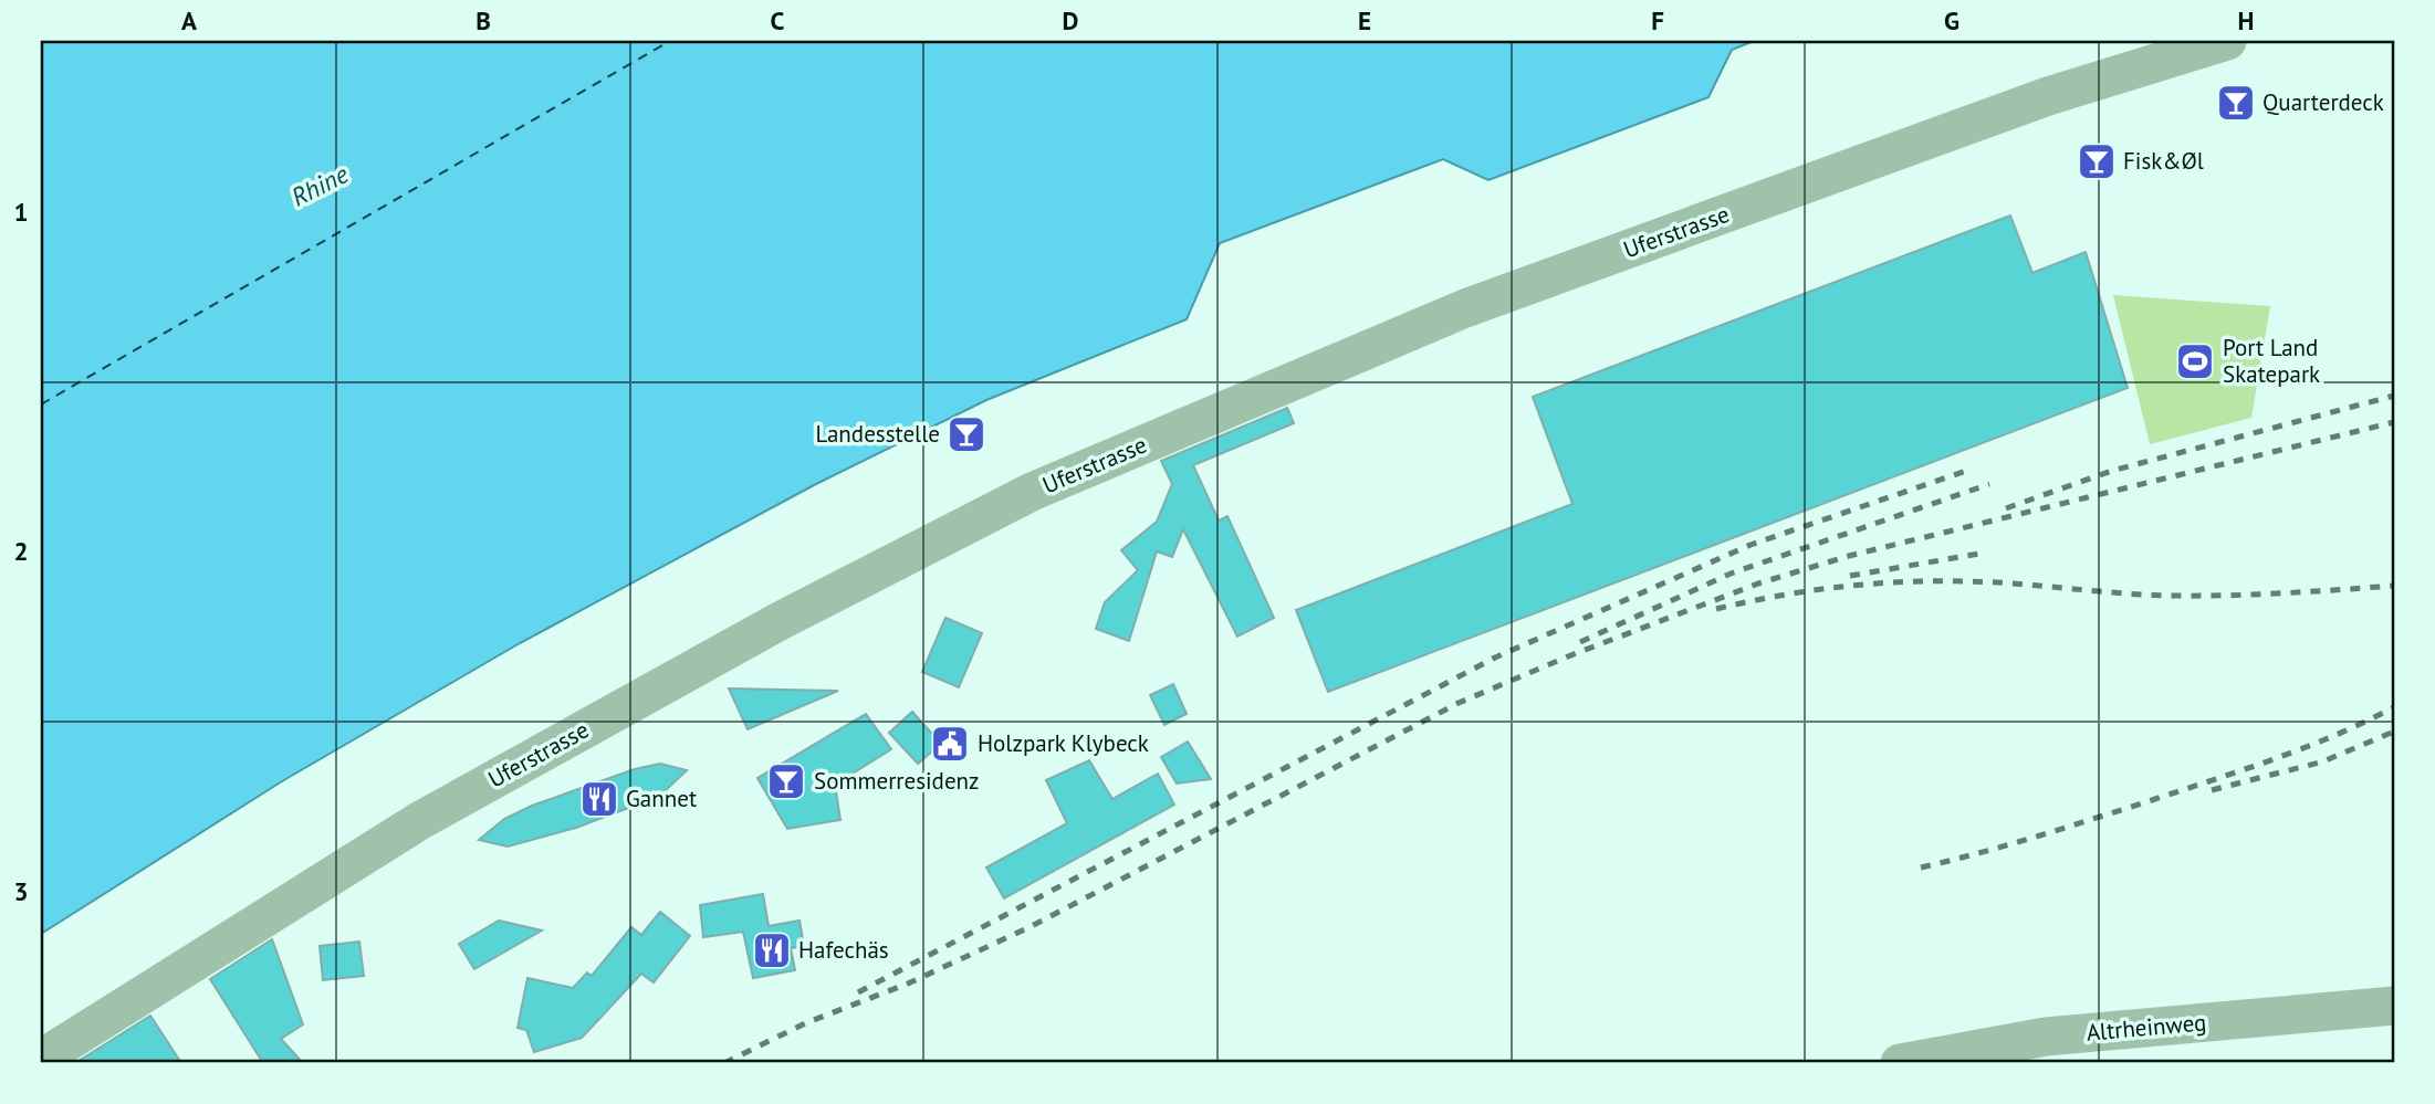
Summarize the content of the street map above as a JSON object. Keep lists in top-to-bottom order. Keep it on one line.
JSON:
{"streets":{"street":["Uferstrasse","Altrheinweg"]},"water":["Rhine"],"places":{"bar":["Quarterdeck","Fisk&Øl","Landesstelle","Sommerresidenz"],"sports":["Port Land Skatepark"],"public building":["Holzpark Klybeck"],"restaurant":["Gannet","Hafechäs"]},"grid":{"columns":["A","B","C","D","E","F","G","H"],"rows":["1","2","3"]}}
